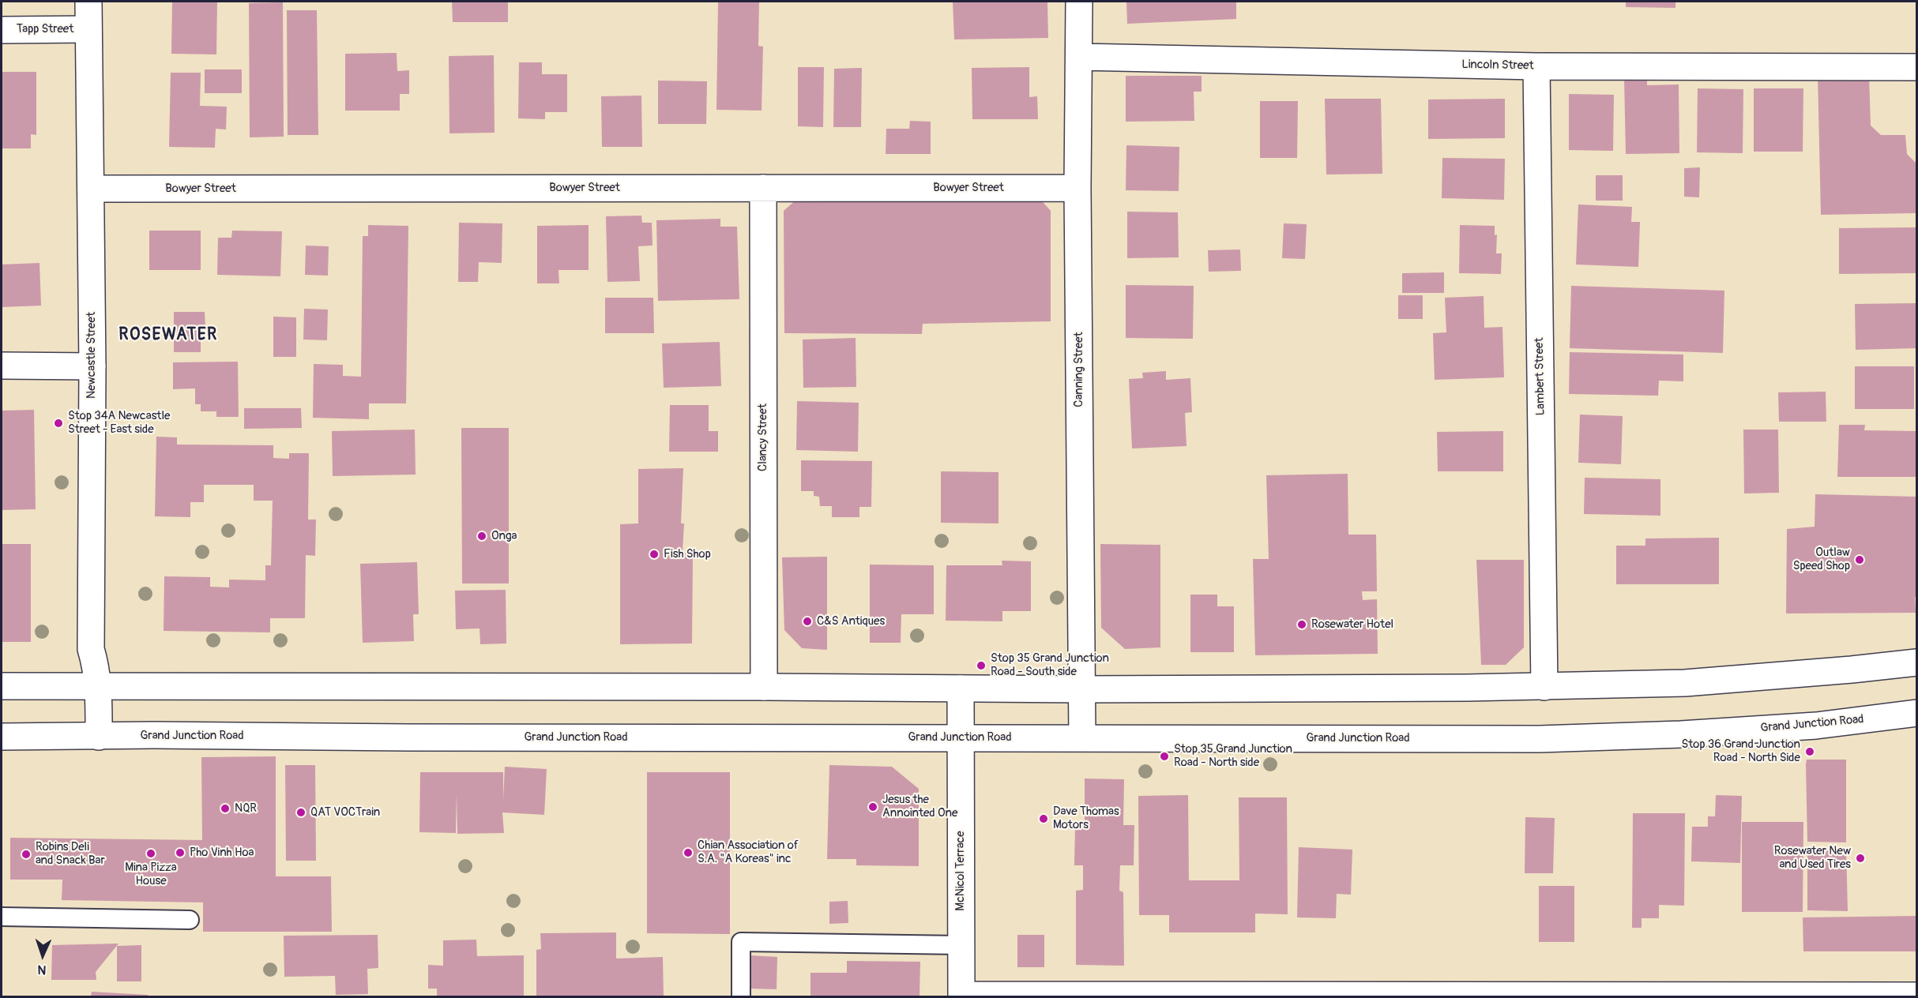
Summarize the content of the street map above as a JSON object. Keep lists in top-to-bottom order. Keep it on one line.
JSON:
{"streets":{"main road":["Tapp Street","Lincoln Street","Bowyer Street","Newcastle Street","Canning Street","Lambert Street","Clancy Street","Grand Junction Road","McNicol Terrace"]},"crossings":[["Tapp Street","Newcastle Street"],["Lincoln Street","Canning Street"],["Lincoln Street","Lambert Street"],["Bowyer Street","Newcastle Street"],["Bowyer Street","Canning Street"],["Bowyer Street","Clancy Street"],["Newcastle Street","Grand Junction Road"],["Canning Street","Grand Junction Road"],["Grand Junction Road","McNicol Terrace"]],"districts":["ROSEWATER"],"places":["Stop 34A Newcastle Street - East side","Onga","Fish Shop","Outlaw Speed Shop","C&S Antiques","Rosewater Hotel","Stop 35 Grand Junction Road - South side","Stop 36 Grand Junction Road - North Side","Stop 35 Grand Junction Road - North side","Jesus the Annointed One","NQR","QAT VOCTrain","Dave Thomas Motors","Pho Vinh Hoa","Chian Association of S.A. \"A Koreas\" inc","Mina Pizza House","Robins Deli and Snack Bar","Rosewater New and Used Tires"],"north":"bottom"}
